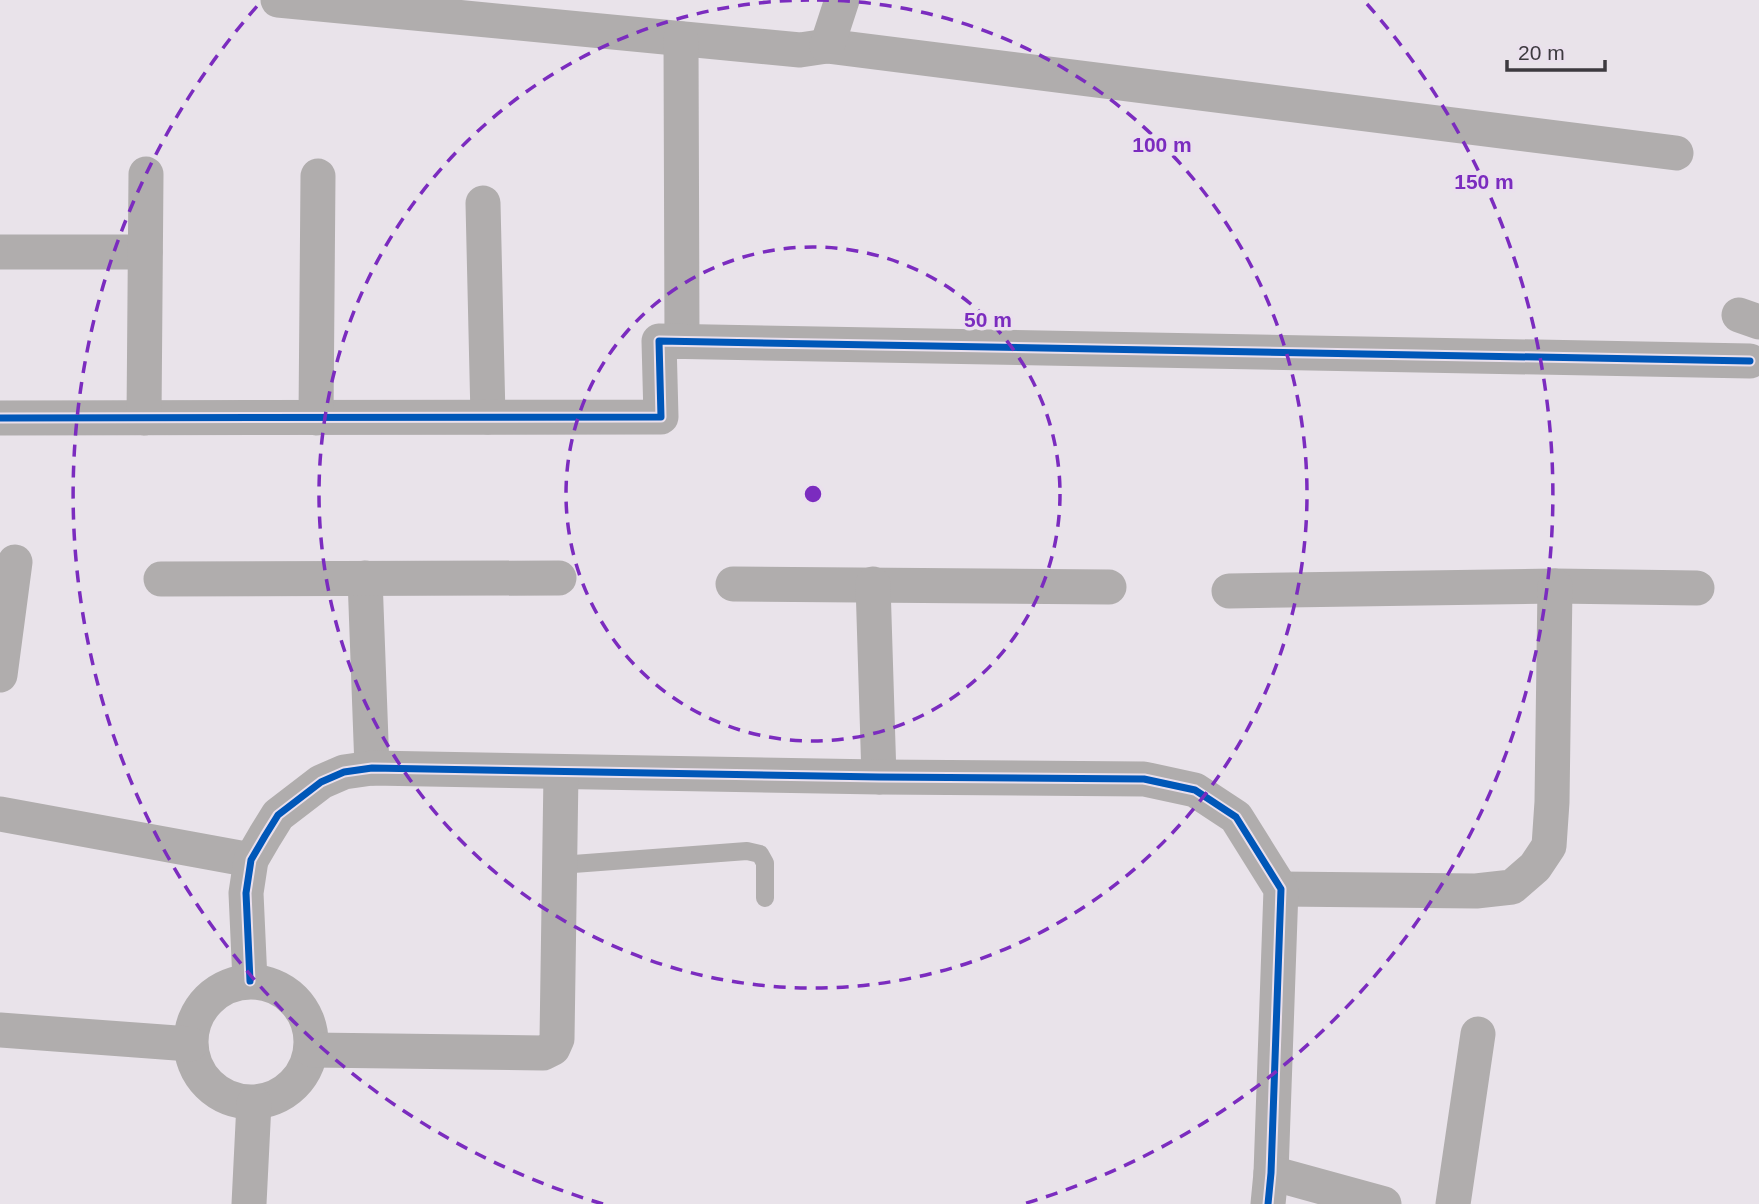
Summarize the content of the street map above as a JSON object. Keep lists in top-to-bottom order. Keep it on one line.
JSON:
{"scale_bar":"20 m","rings":["100 m","150 m","50 m"]}
